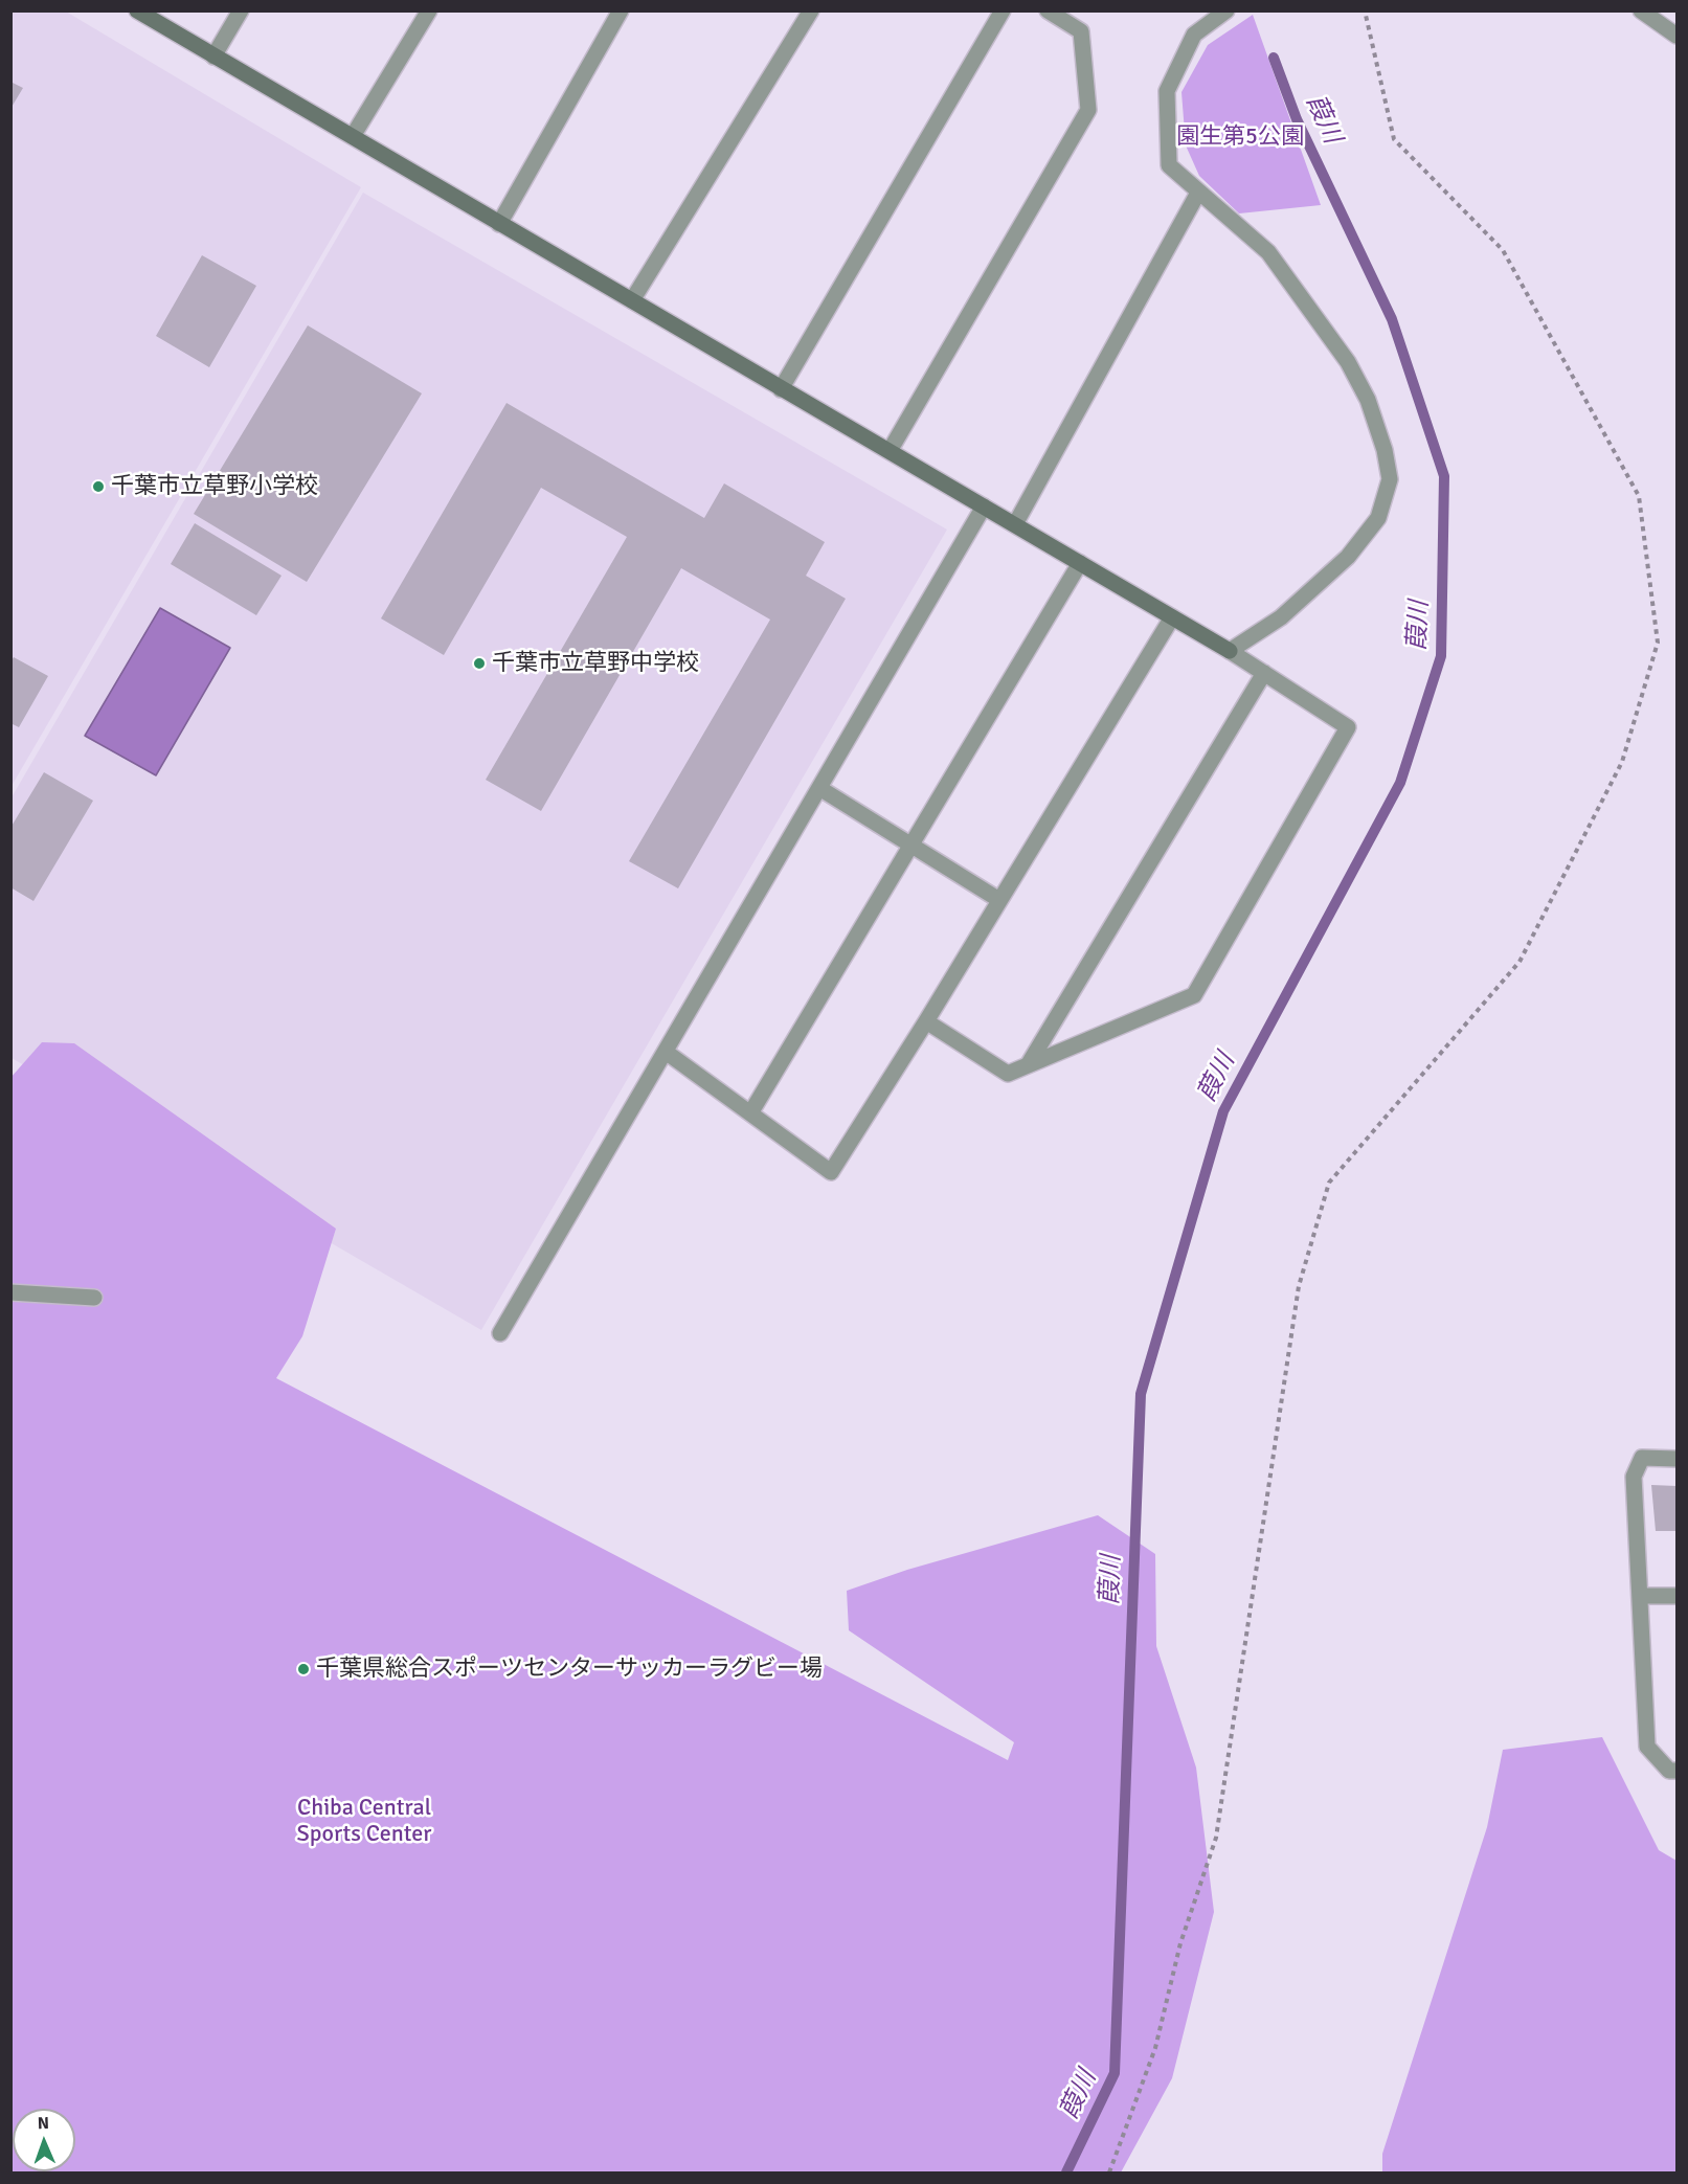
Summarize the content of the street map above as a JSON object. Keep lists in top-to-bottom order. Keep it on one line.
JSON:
{"water":["葭川"],"parks":["園生第5公園","Chiba Central Sports Center"],"places":["千葉市立草野小学校","千葉市立草野中学校","千葉県総合スポーツセンターサッカーラグビー場"],"north":"top"}
